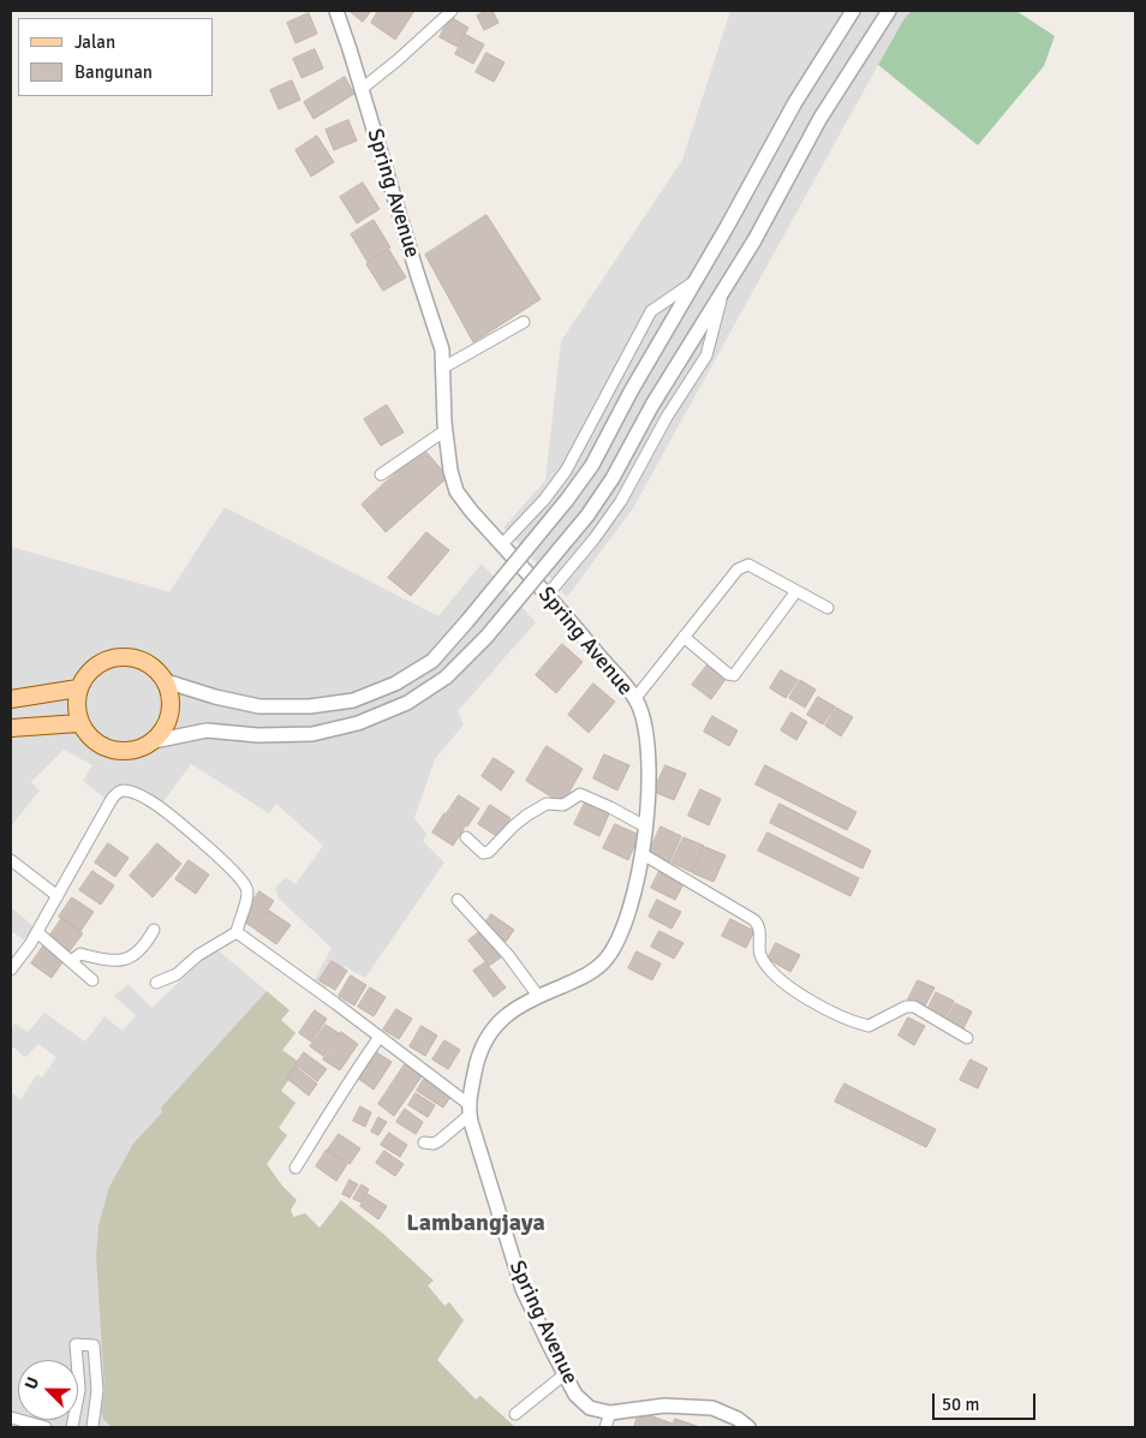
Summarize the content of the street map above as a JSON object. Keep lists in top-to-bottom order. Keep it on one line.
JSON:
{"streets":{"street":["Spring Avenue"]},"districts":["Lambangjaya"],"legend":["Jalan","Bangunan"],"scale_bar":"50 m","north":"top left"}
